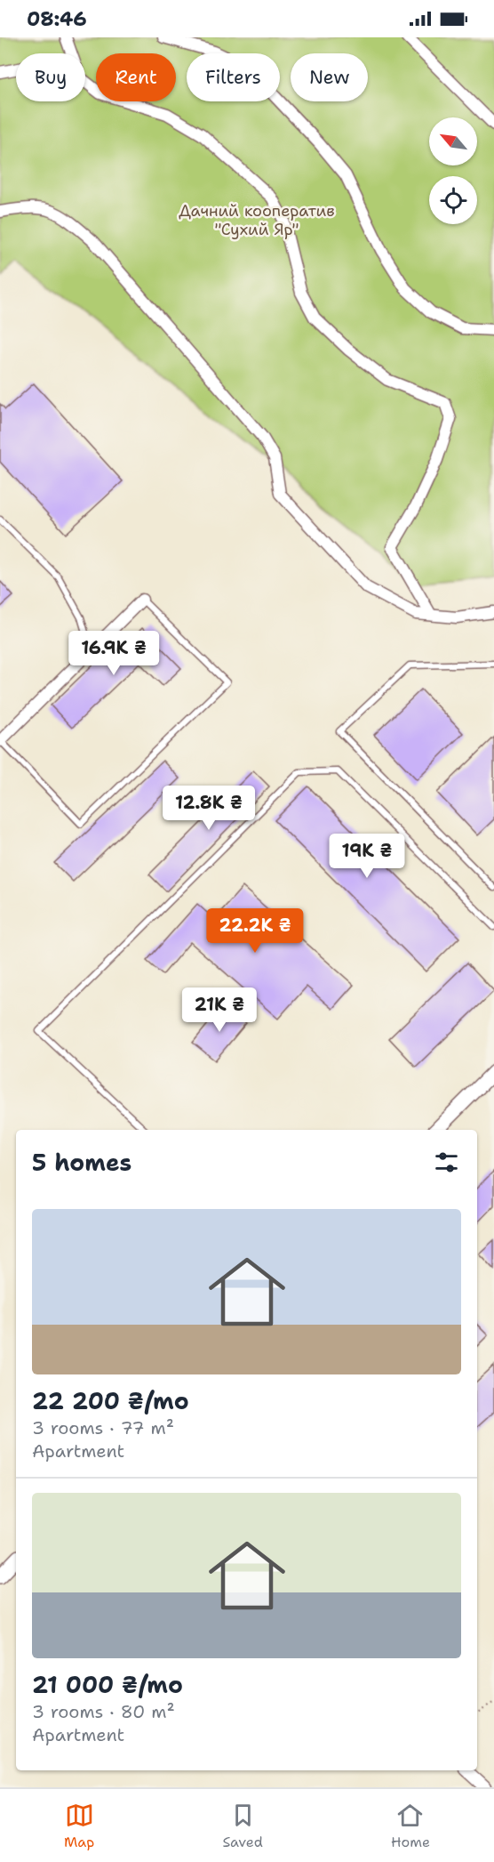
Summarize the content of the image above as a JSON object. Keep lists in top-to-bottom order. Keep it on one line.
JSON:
{"parks":["Дачний кооператив \"Сухий Яр\""],"north":"top left","page":{"status":"08:46","chip":["Buy","Rent","Filters","New"],"price":["16.9K ₴","12.8K ₴","19K ₴","22.2K ₴","21K ₴"],"heading":"5 homes","list":[{"name":"22 200 ₴/mo","note":"3 rooms · 77 m² · Apartment"},{"name":"21 000 ₴/mo","note":"3 rooms · 80 m² · Apartment"}],"tabs":["Map","Saved","Home"]}}
